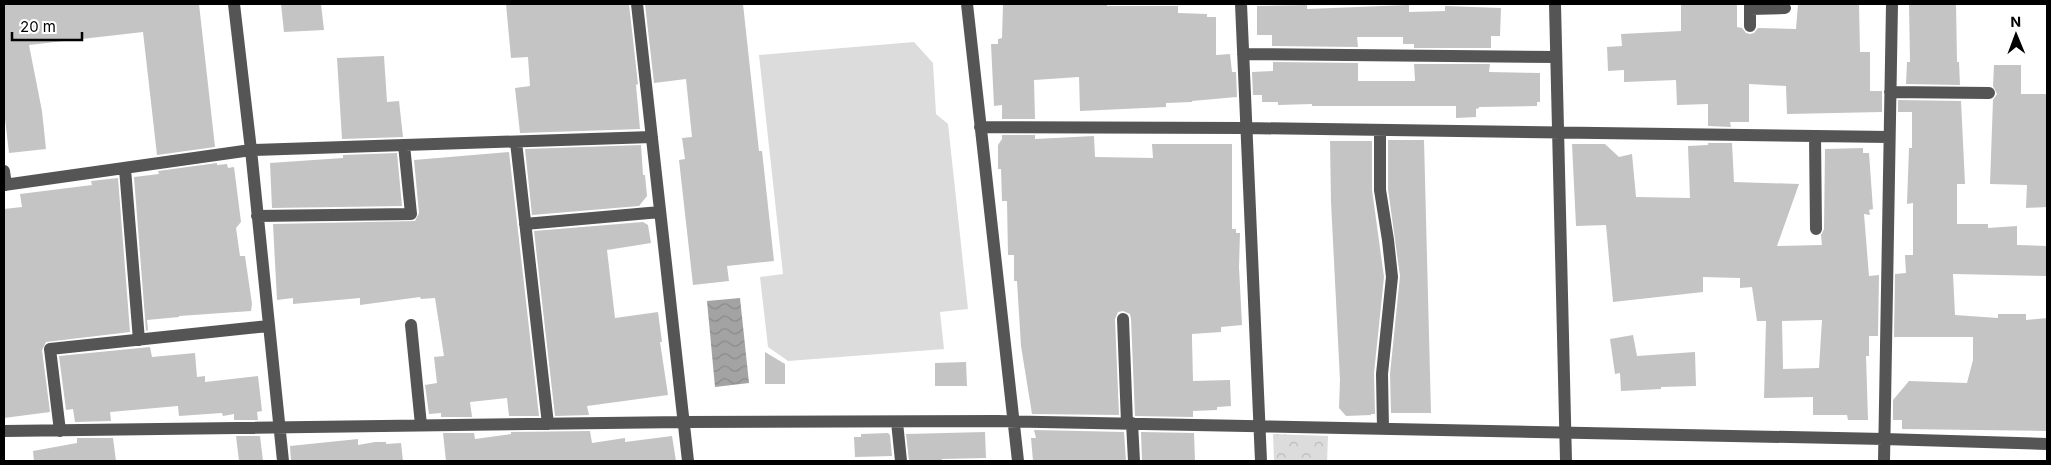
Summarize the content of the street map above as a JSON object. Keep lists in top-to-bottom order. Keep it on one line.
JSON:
{"scale_bar":"20 m","north":"top"}
